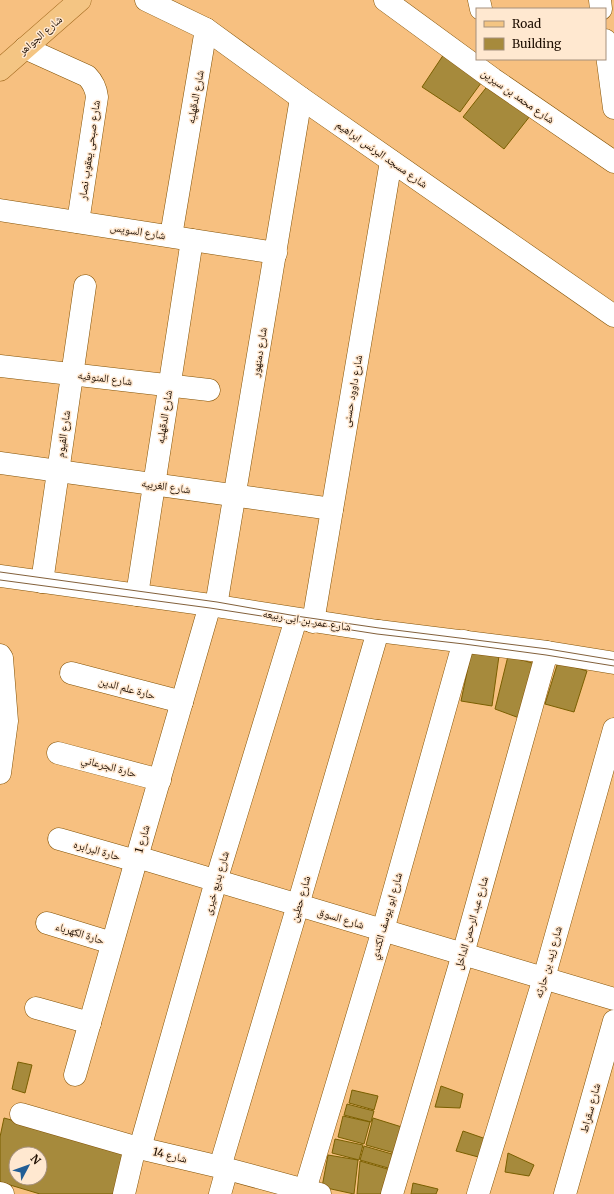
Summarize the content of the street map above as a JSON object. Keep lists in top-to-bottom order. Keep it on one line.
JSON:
{"streets":{"main road":["شارع الجواهر"],"street":["شارع محمد بن سيرين","شارع الدقهليه","شارع صبحى يعقوب نصار","شارع مسجد البرنس ابراهيم","شارع السويس","شارع دمنهور","شارع المنوفيه","شارع داوود حسنى","شارع الفيوم","شارع الغربيه","شارع عمر بن ابى ربيعه","حارة علم الدين","حارة الجرعاني","شارع 1","حارة البرابره","شارع بديع خيرى","شارع حطين","شارع ابو يوسف الكندي","شارع السوق","شارع عبد الرحمن الداخل","حارة الكهرباء","شارع زيد بن حارثه","شارع سقراط","شارع 14"]},"crossings":[["شارع الجواهر","شارع صبحى يعقوب نصار"],["شارع الدقهليه","شارع مسجد البرنس ابراهيم"],["شارع الدقهليه","شارع السويس"],["شارع الدقهليه","شارع المنوفيه"],["شارع الدقهليه","شارع الغربيه"],["شارع الدقهليه","شارع عمر بن ابى ربيعه"],["شارع صبحى يعقوب نصار","شارع السويس"],["شارع مسجد البرنس ابراهيم","شارع دمنهور"],["شارع مسجد البرنس ابراهيم","شارع داوود حسنى"],["شارع السويس","شارع دمنهور"],["شارع دمنهور","شارع الغربيه"],["شارع دمنهور","شارع عمر بن ابى ربيعه"],["شارع دمنهور","شارع 1"],["شارع المنوفيه","شارع الفيوم"],["شارع داوود حسنى","شارع الغربيه"],["شارع داوود حسنى","شارع عمر بن ابى ربيعه"],["شارع داوود حسنى","شارع بديع خيرى"],["شارع الفيوم","شارع الغربيه"],["شارع الفيوم","شارع عمر بن ابى ربيعه"],["شارع عمر بن ابى ربيعه","شارع 1"],["شارع عمر بن ابى ربيعه","شارع بديع خيرى"],["شارع عمر بن ابى ربيعه","شارع حطين"],["شارع عمر بن ابى ربيعه","شارع ابو يوسف الكندي"],["شارع عمر بن ابى ربيعه","شارع عبد الرحمن الداخل"],["حارة علم الدين","شارع 1"],["حارة الجرعاني","شارع 1"],["شارع 1","حارة البرابره"],["شارع 1","شارع السوق"],["شارع 1","حارة الكهرباء"],["حارة البرابره","شارع السوق"],["شارع بديع خيرى","شارع السوق"],["شارع بديع خيرى","شارع 14"],["شارع حطين","شارع السوق"],["شارع حطين","شارع 14"],["شارع ابو يوسف الكندي","شارع السوق"],["شارع ابو يوسف الكندي","شارع 14"],["شارع السوق","شارع عبد الرحمن الداخل"],["شارع السوق","شارع زيد بن حارثه"]],"legend":["Road","Building"],"north":"top right"}
